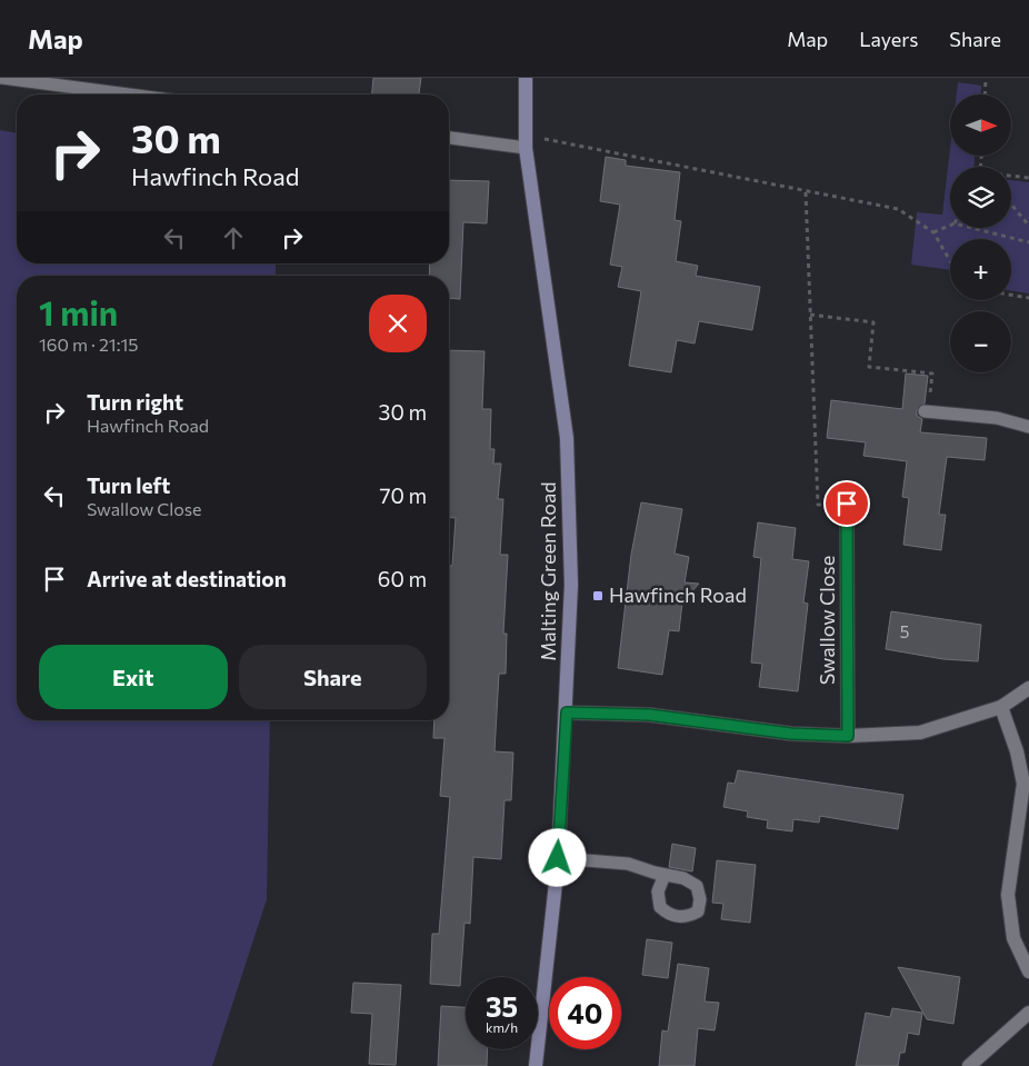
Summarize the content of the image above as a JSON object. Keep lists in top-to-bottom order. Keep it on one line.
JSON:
{"streets":{"street":["Malting Green Road","Swallow Close"]},"places":{"transit":["Hawfinch Road"]},"house_numbers":["5"],"north":"right","page":{"header":"Map","nav":["Map","Layers","Share"],"map_buttons":["+","−"],"turn":["30 m","Hawfinch Road"],"heading":["1 min","160 m · 21:15"],"list":[{"name":"Turn right","note":"Hawfinch Road","value":"30 m"},{"name":"Turn left","note":"Swallow Close","value":"70 m"},{"name":"Arrive at destination","value":"60 m"}],"buttons":["Exit","Share"],"speed":"35 km/h","limit":"40"}}
